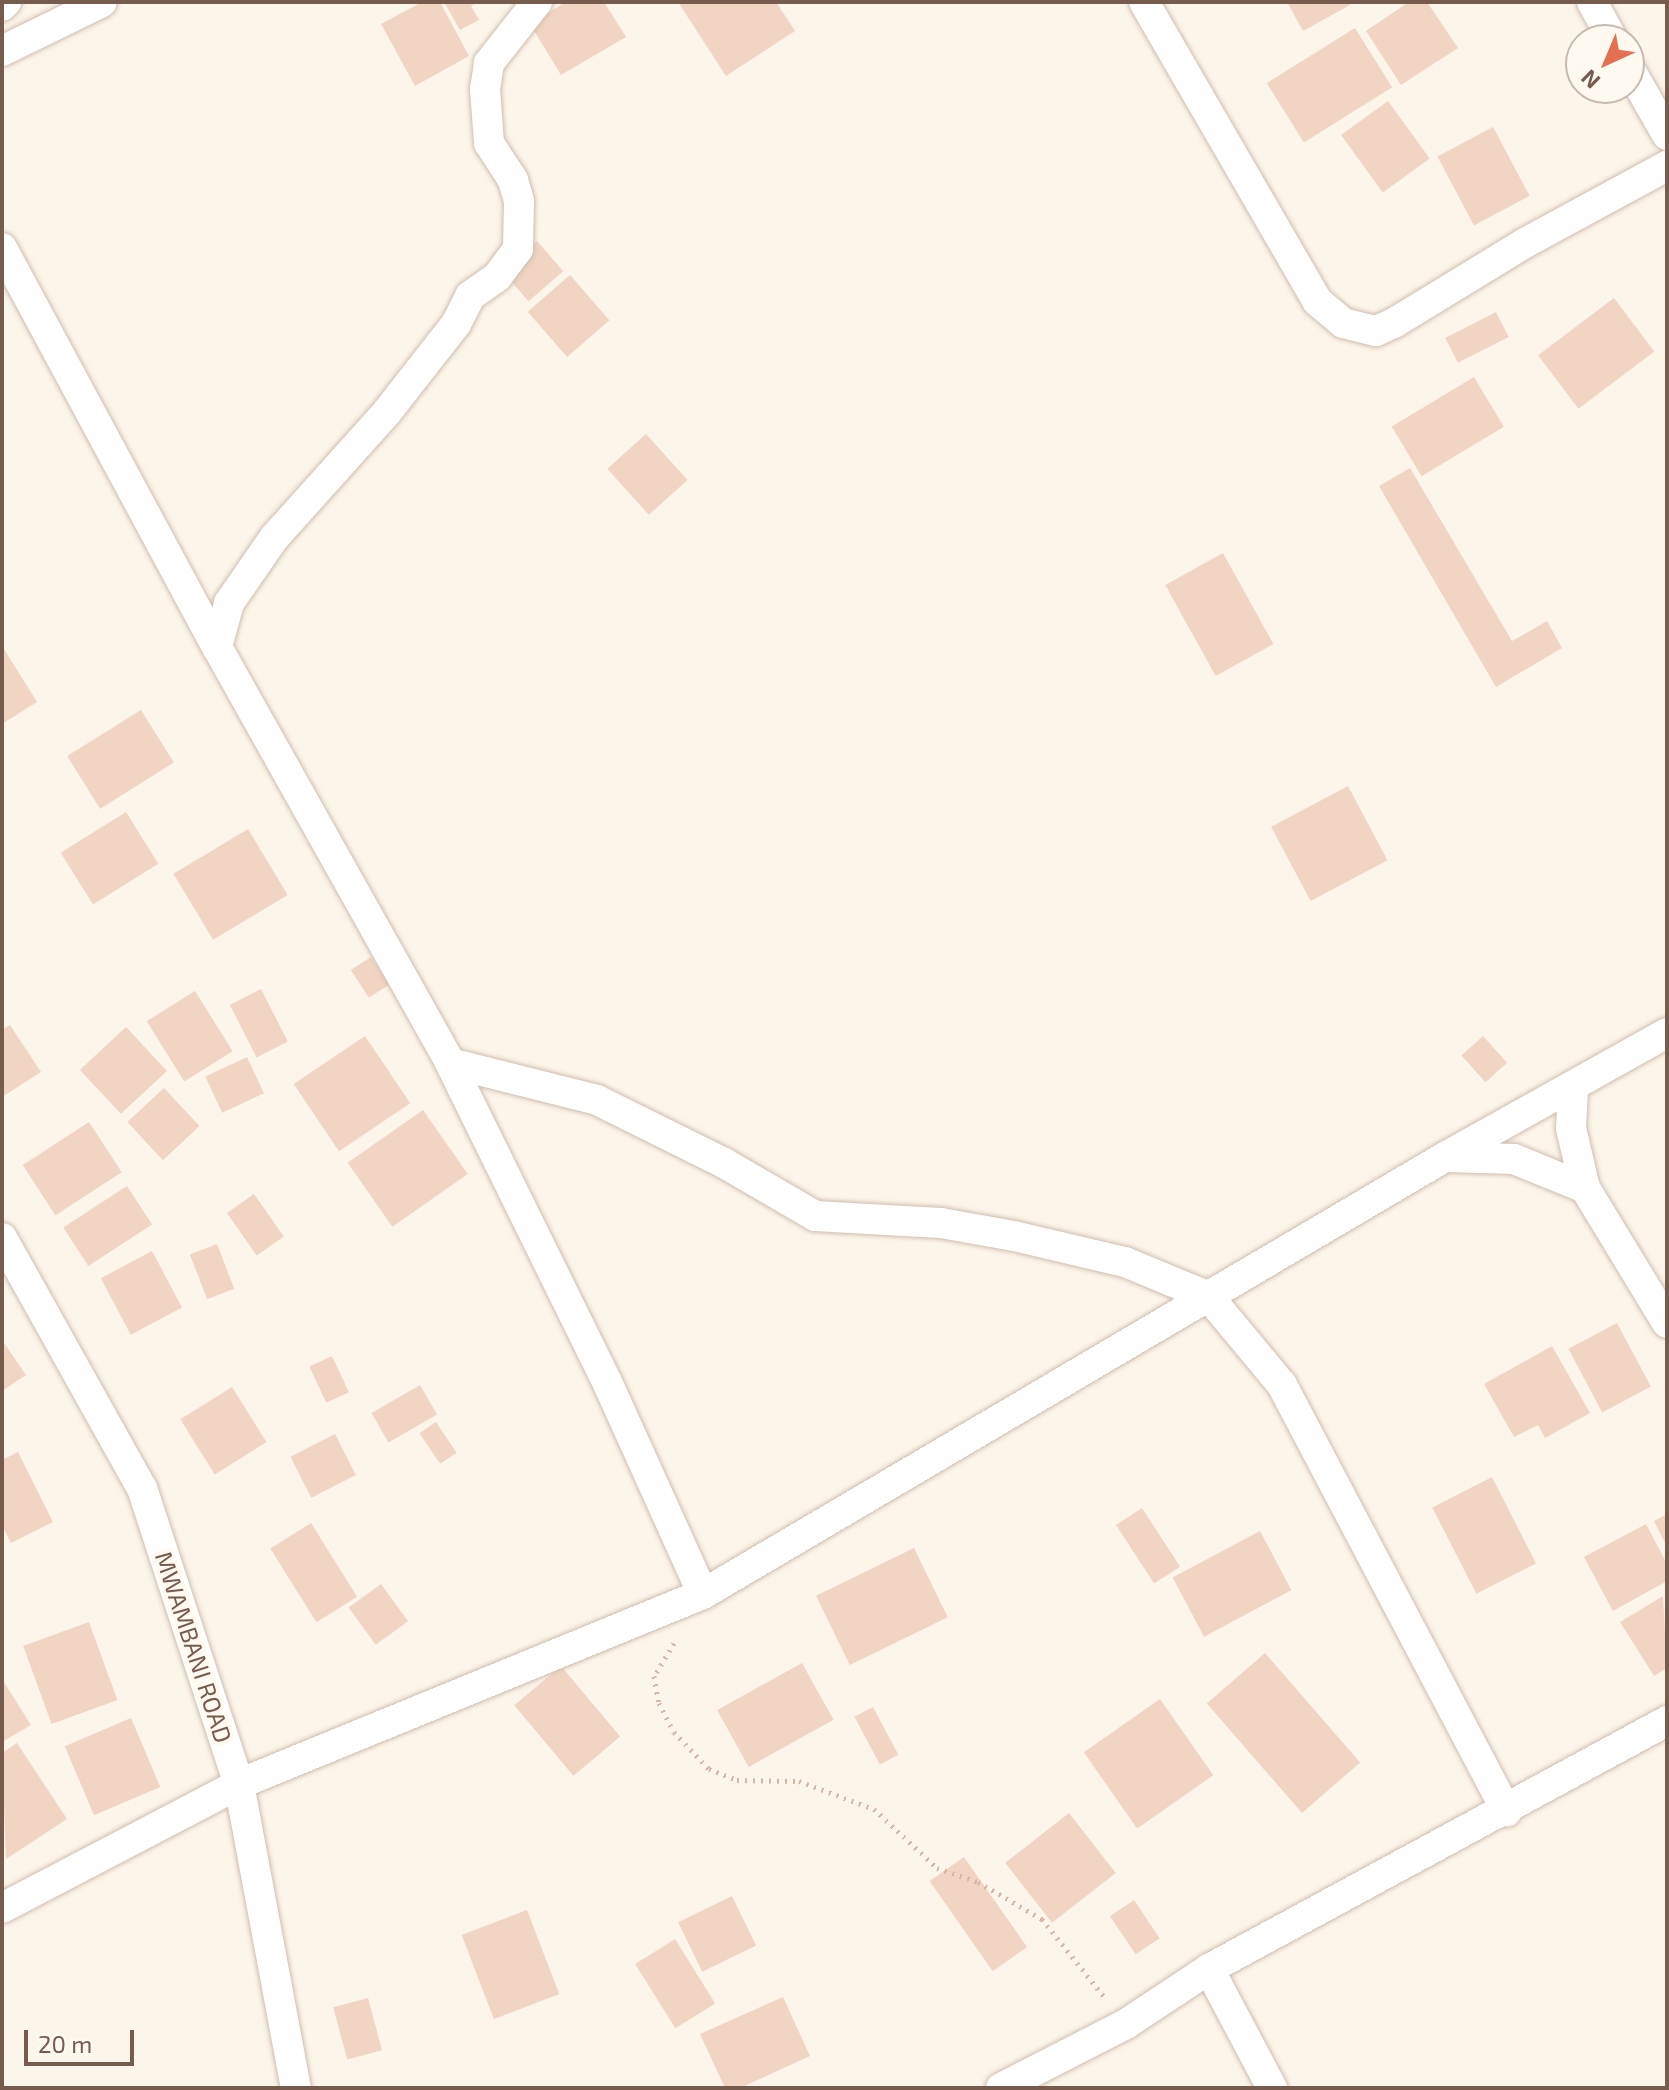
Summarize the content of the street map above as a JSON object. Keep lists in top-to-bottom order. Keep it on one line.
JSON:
{"streets":{"street":["MWAMBANI ROAD"]},"scale_bar":"20 m","north":"bottom left"}
